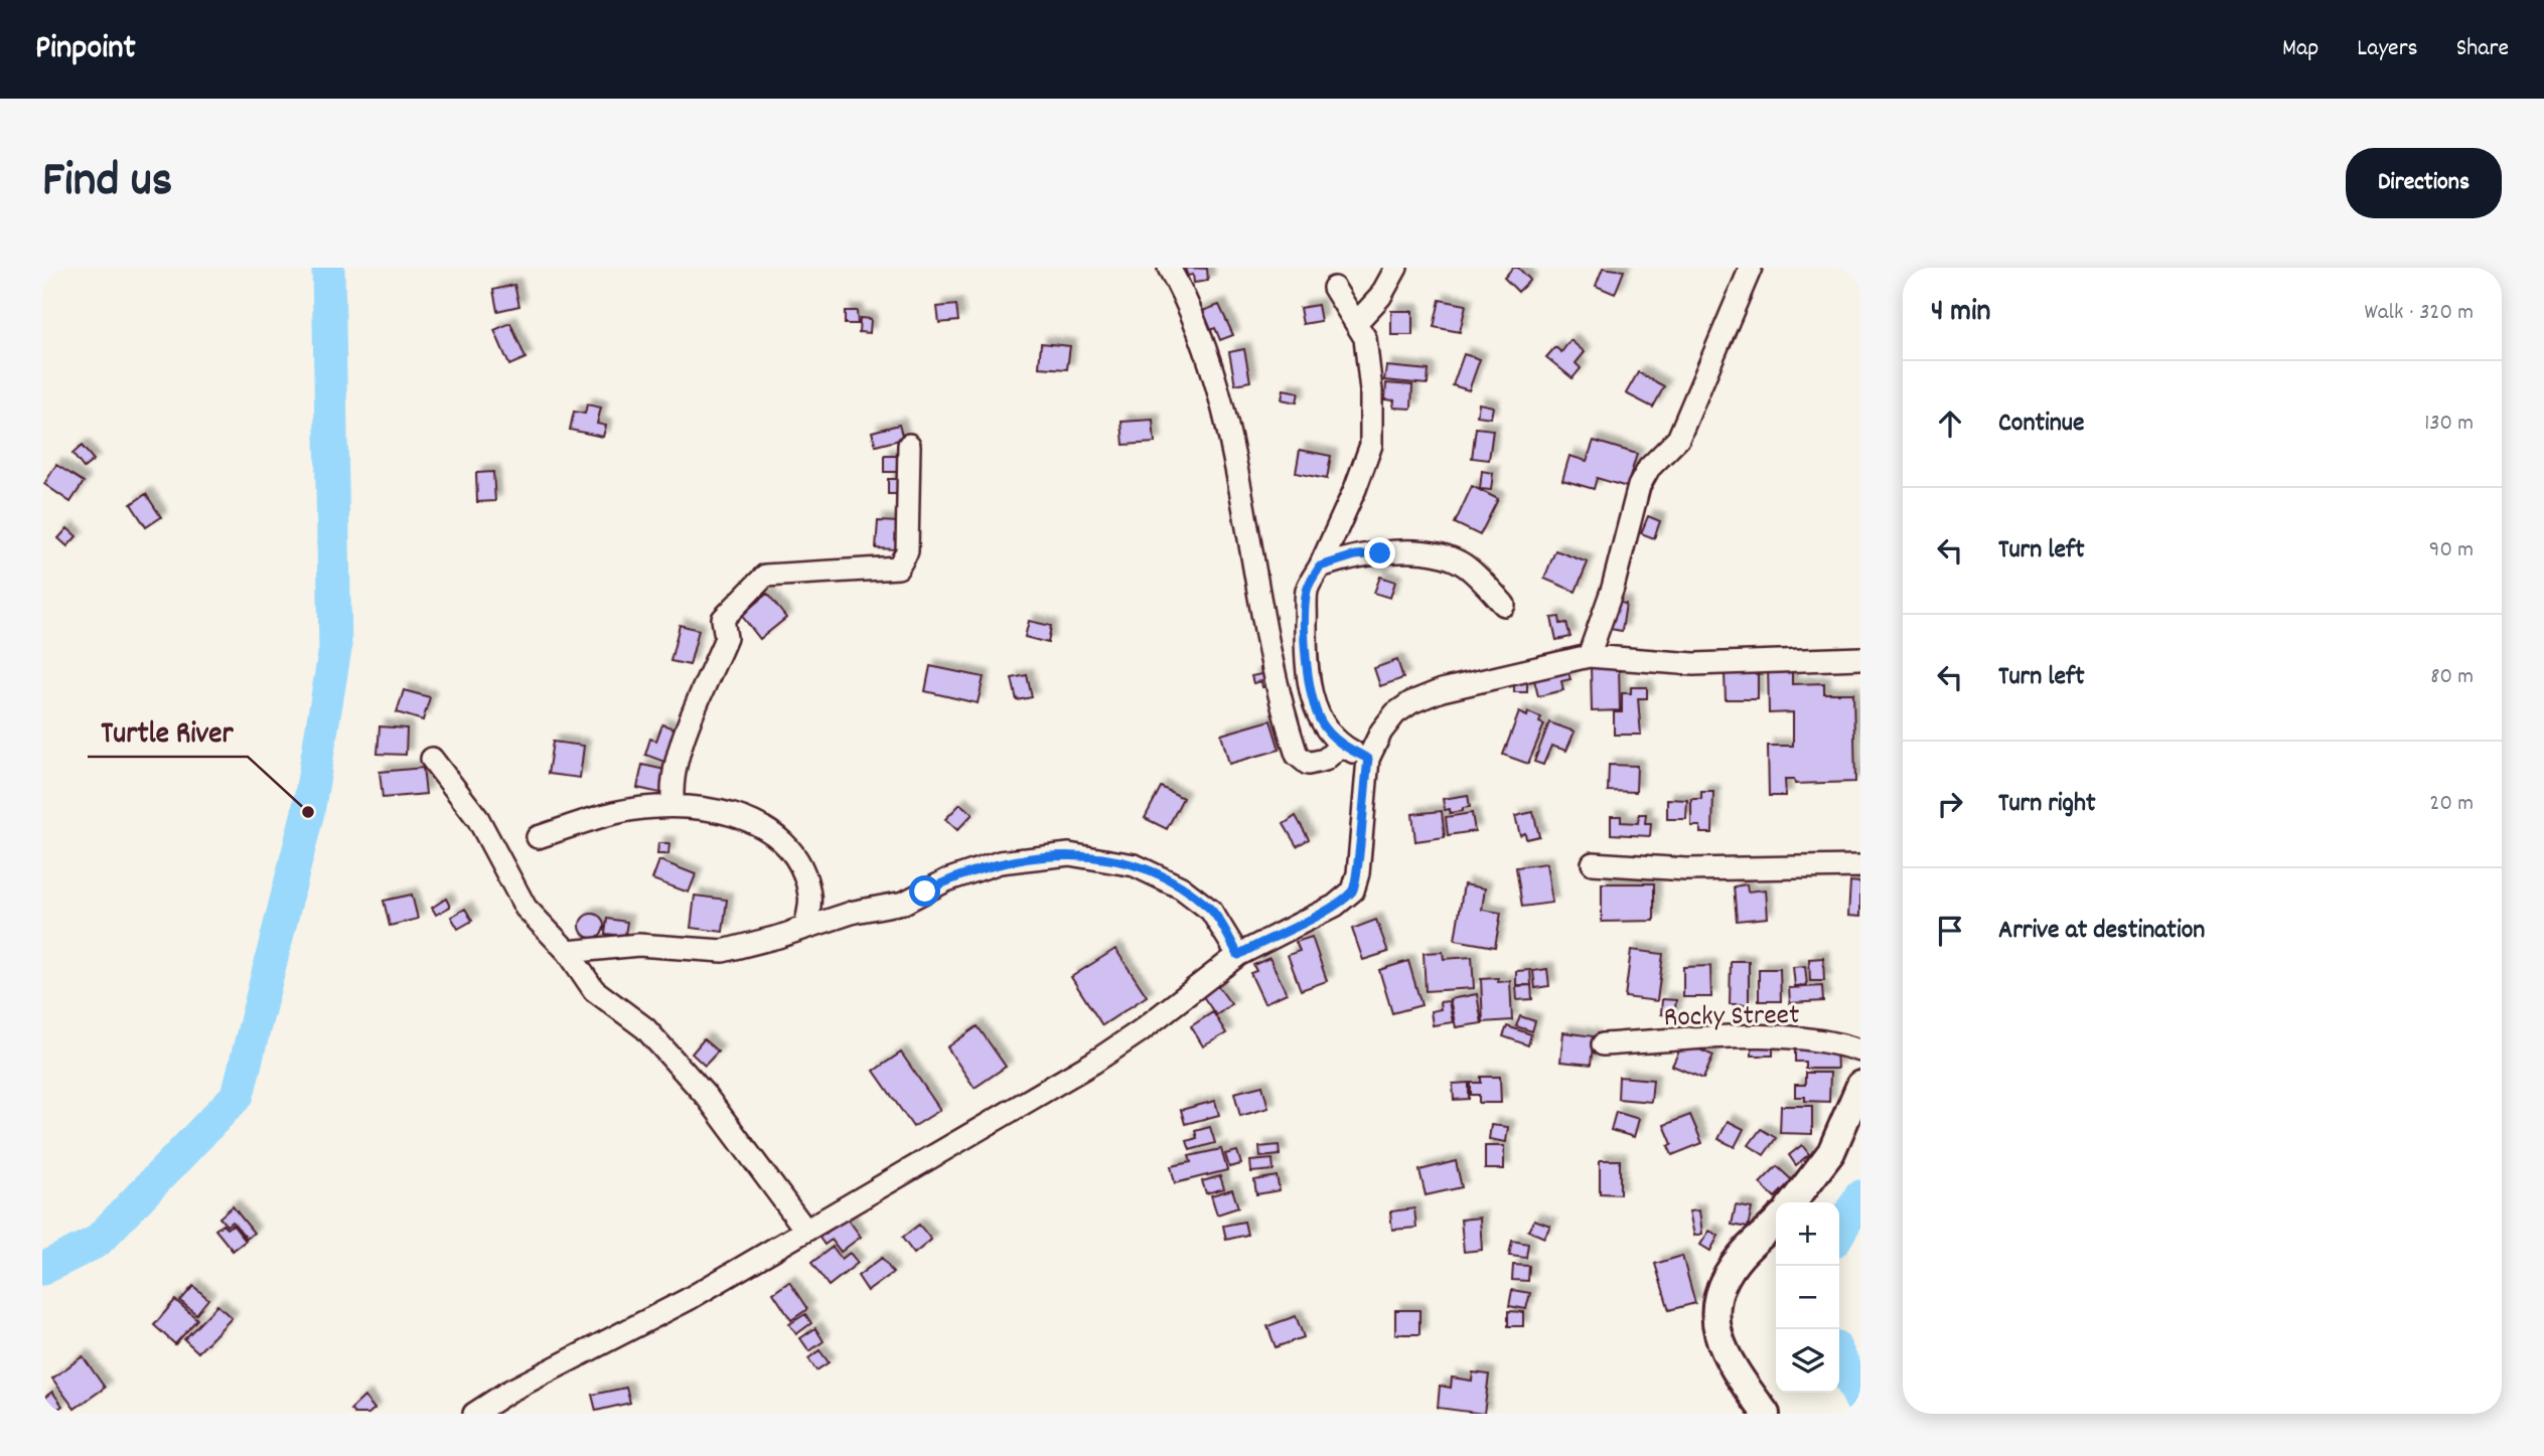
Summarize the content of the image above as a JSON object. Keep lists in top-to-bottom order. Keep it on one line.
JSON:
{"streets":{"street":["Rocky Street"]},"places":["Turtle River"],"page":{"header":"Pinpoint","nav":["Map","Layers","Share"],"title":"Find us","buttons":"Directions","heading":["4 min","Walk · 320 m"],"list":[["Continue","130 m"],["Turn left","90 m"],["Turn left","80 m"],["Turn right","20 m"],"Arrive at destination"],"map_buttons":["+","−"]}}
